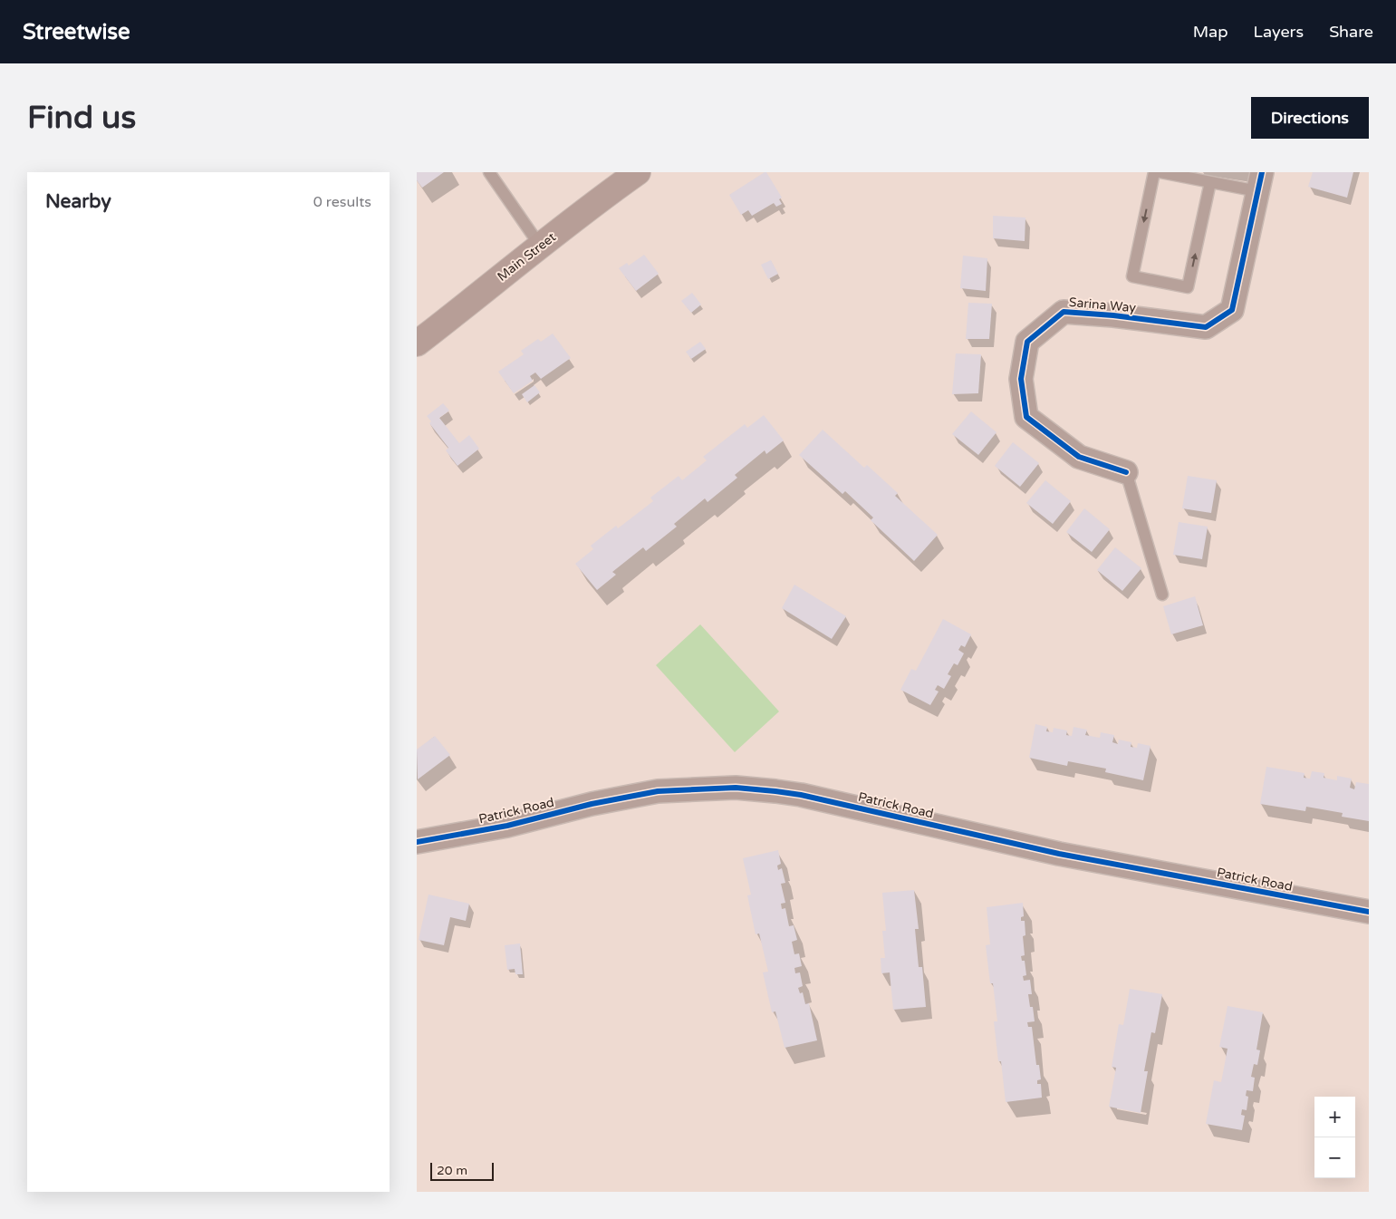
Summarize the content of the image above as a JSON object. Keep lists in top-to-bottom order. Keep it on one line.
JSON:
{"streets":{"main road":["Main Street"],"street":["Sarina Way","Patrick Road"]},"scale_bar":"20 m","page":{"header":"Streetwise","nav":["Map","Layers","Share"],"buttons":"Directions","title":"Find us","heading":["Nearby","0 results"],"map_buttons":["+","−"],"scale":"20 m"}}
